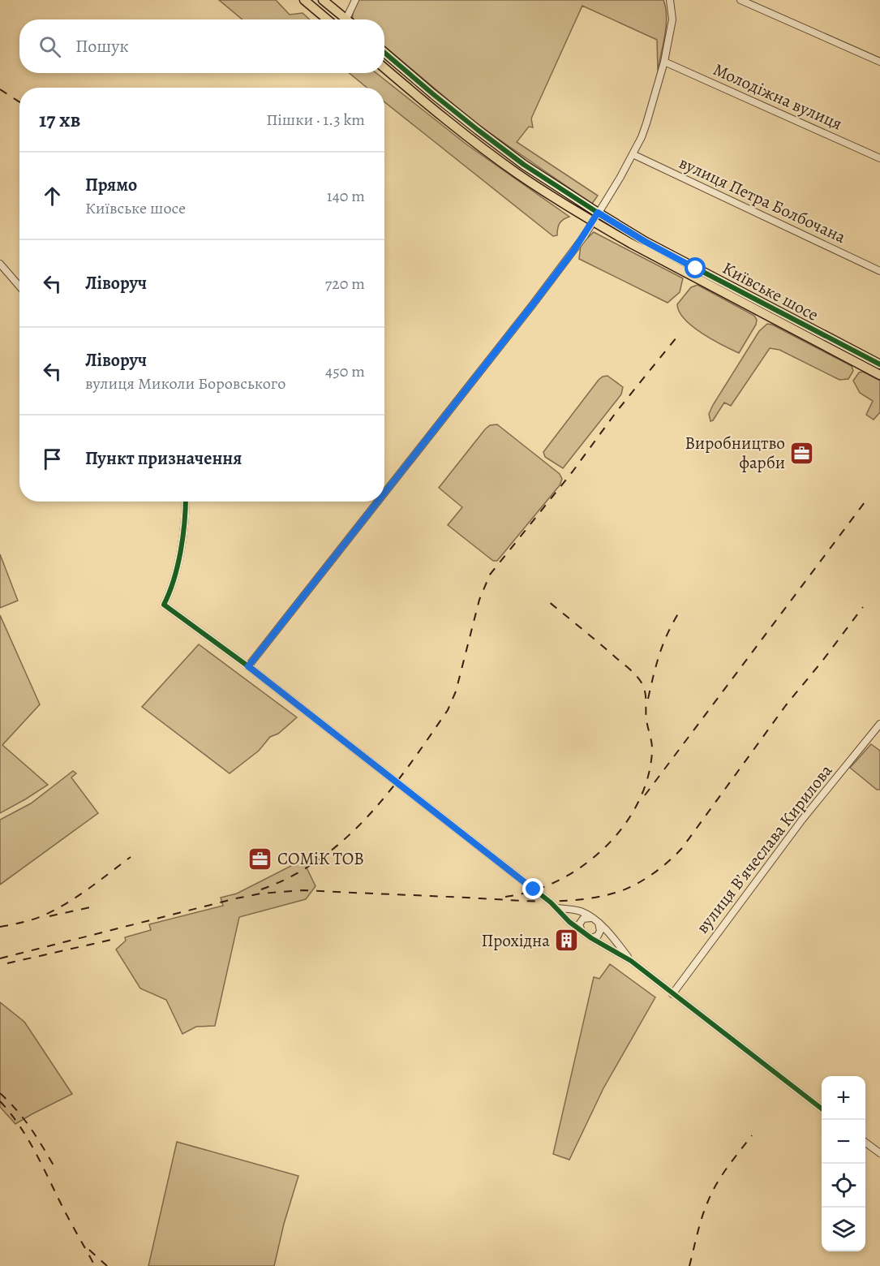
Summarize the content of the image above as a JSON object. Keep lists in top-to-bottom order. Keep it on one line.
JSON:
{"streets":{"main road":["Київське шосе"],"street":["Молодіжна вулиця","вулиця Петра Болбочана","вулиця Вʼячеслава Кирилова"]},"places":{"office":["Виробництво фарби","СОМіК ТОВ"],"building":["Прохідна"]},"page":{"search":"Пошук","heading":["17 хв","Пішки · 1.3 km"],"list":[["Прямо","Київське шосе","140 m"],["Ліворуч","720 m"],["Ліворуч","вулиця Миколи Боровського","450 m"],"Пункт призначення"],"map_buttons":["+","−"]}}
